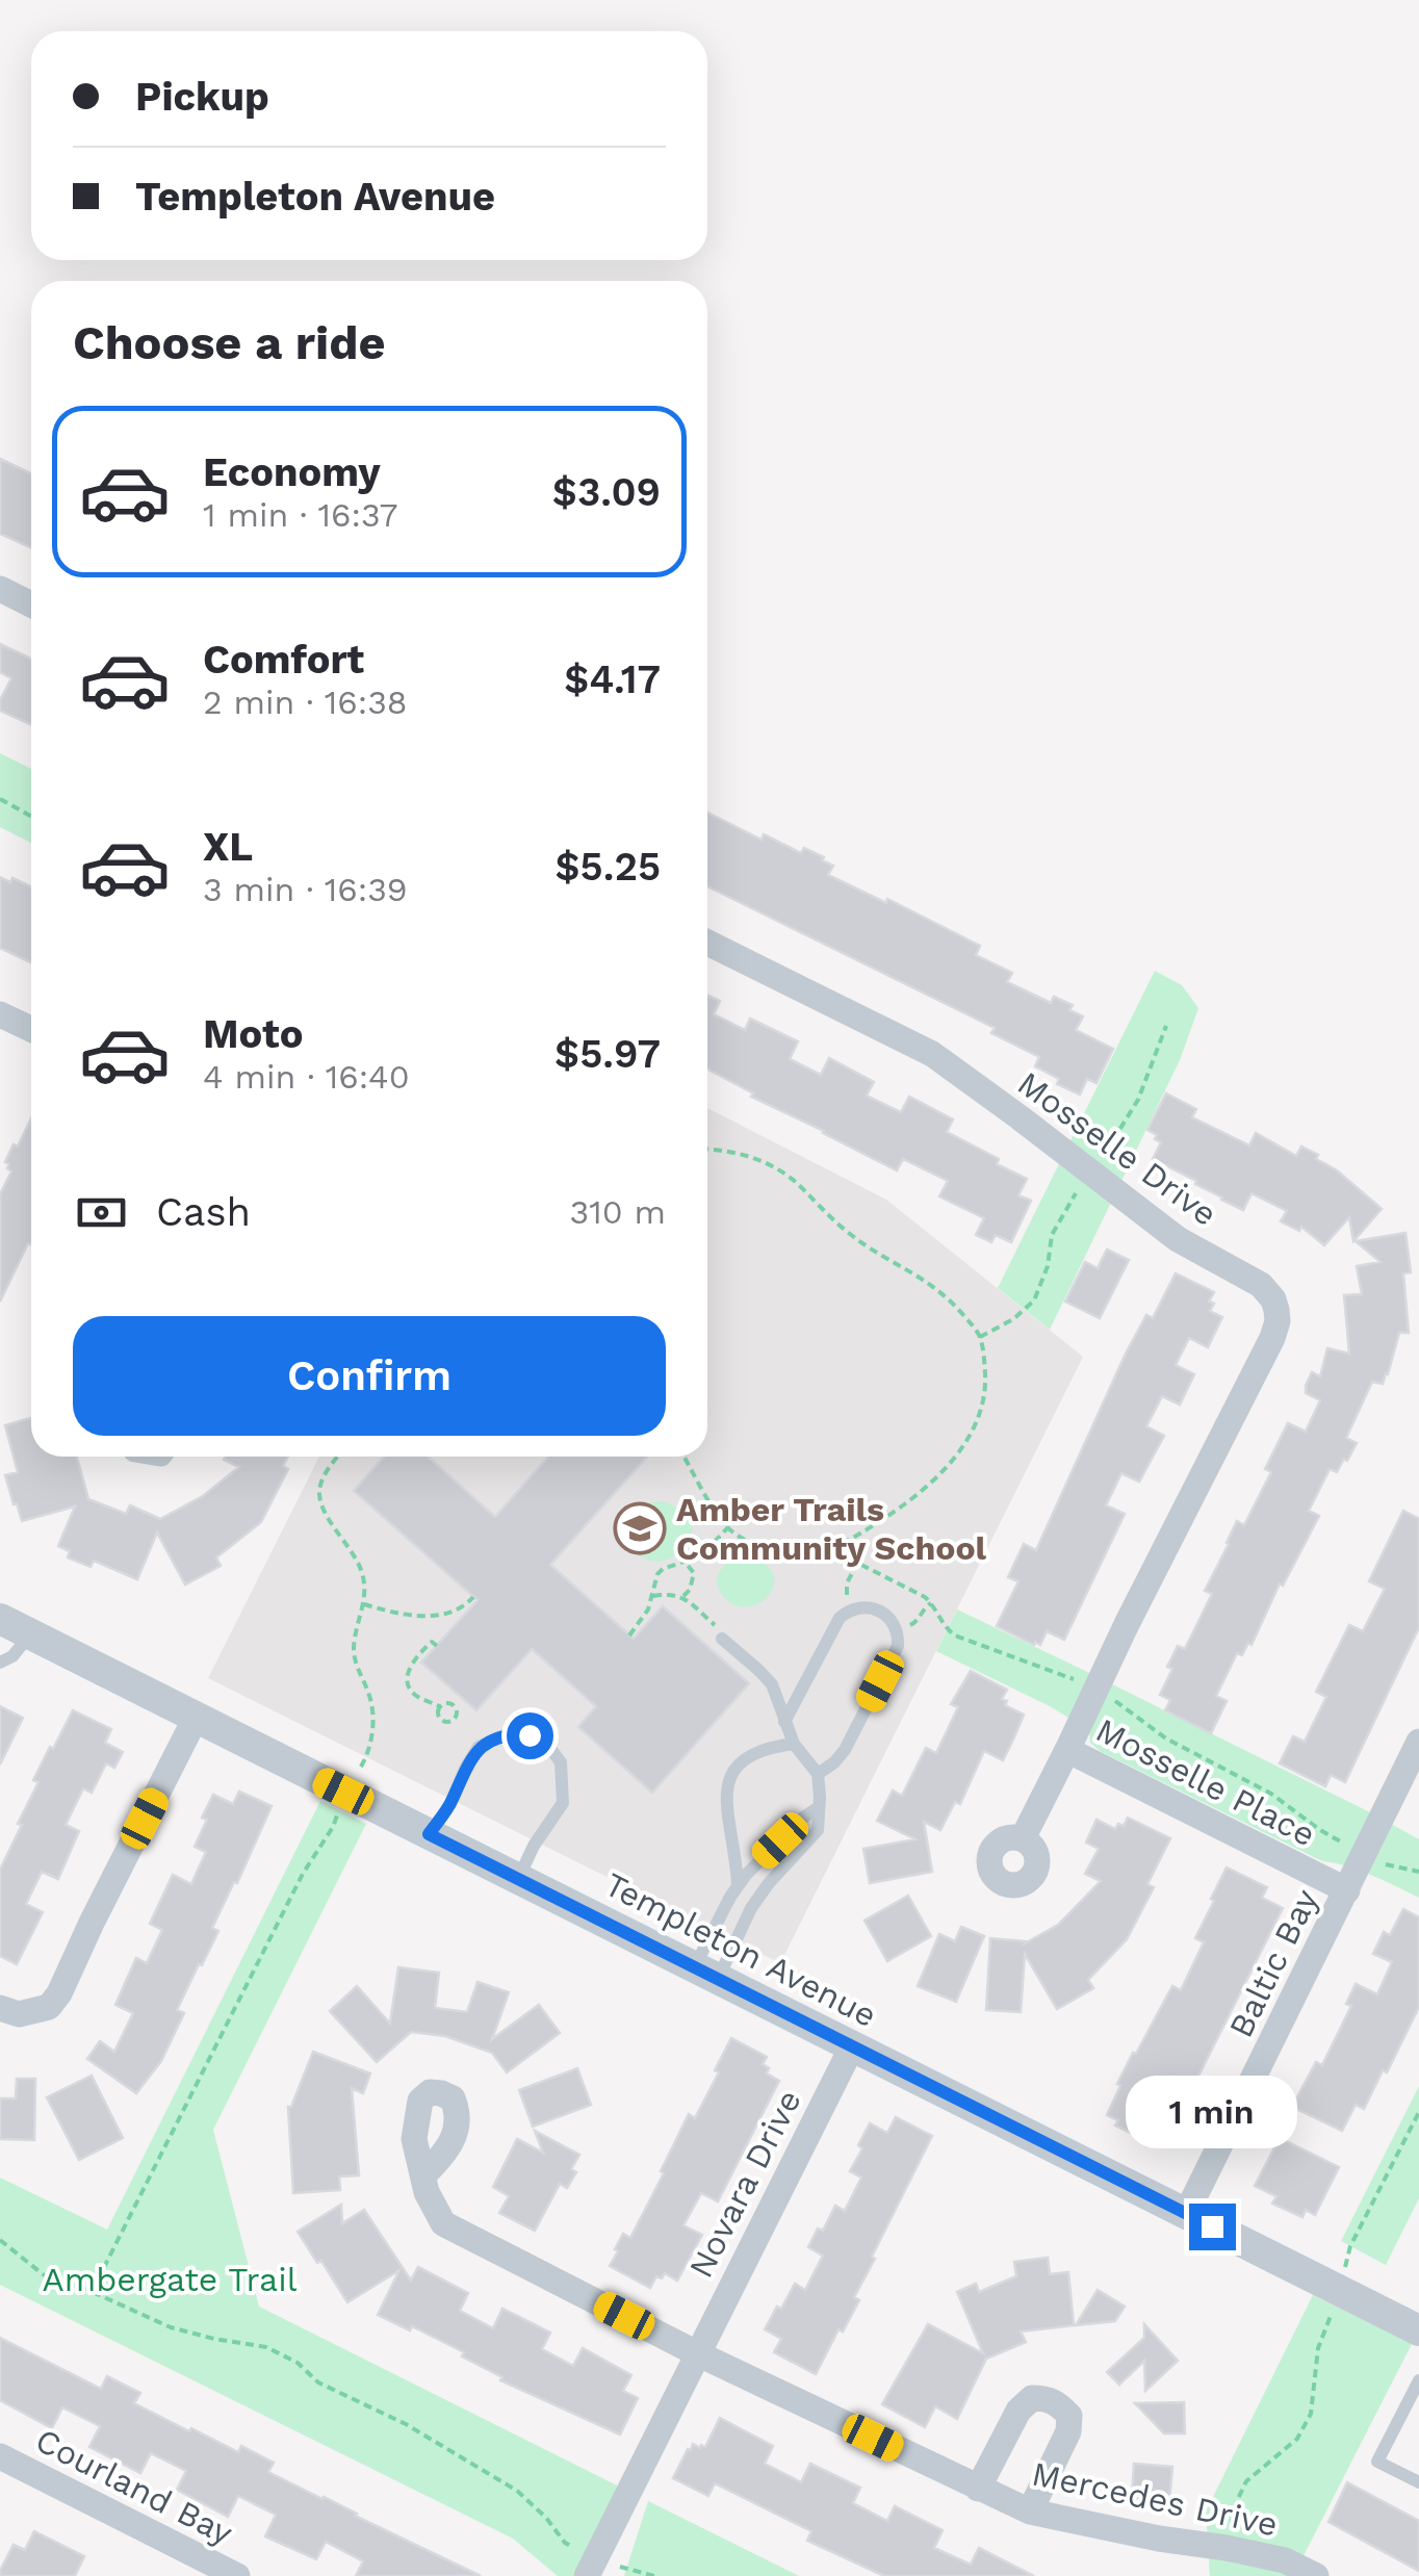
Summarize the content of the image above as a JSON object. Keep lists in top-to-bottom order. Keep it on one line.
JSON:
{"streets":{"street":["Mosselle Drive","Mosselle Place","Templeton Avenue","Baltic Bay","Novara Drive","Courland Bay","Mercedes Drive"]},"crossings":[["Mosselle Drive","Mosselle Place"],["Mosselle Place","Baltic Bay"],["Templeton Avenue","Baltic Bay"],["Templeton Avenue","Novara Drive"],["Novara Drive","Mercedes Drive"]],"parks":["Ambergate Trail"],"places":{"school or university":["Amber Trails Community School"]},"page":{"banner":["Pickup","Templeton Avenue"],"heading":"Choose a ride","list":[{"name":"Economy","note":"1 min · 16:37","value":"$3.09"},{"name":"Comfort","note":"2 min · 16:38","value":"$4.17"},{"name":"XL","note":"3 min · 16:39","value":"$5.25"},{"name":"Moto","note":"4 min · 16:40","value":"$5.97"}],"pay":["Cash","310 m"],"buttons":"Confirm","bubble":"1 min"}}
